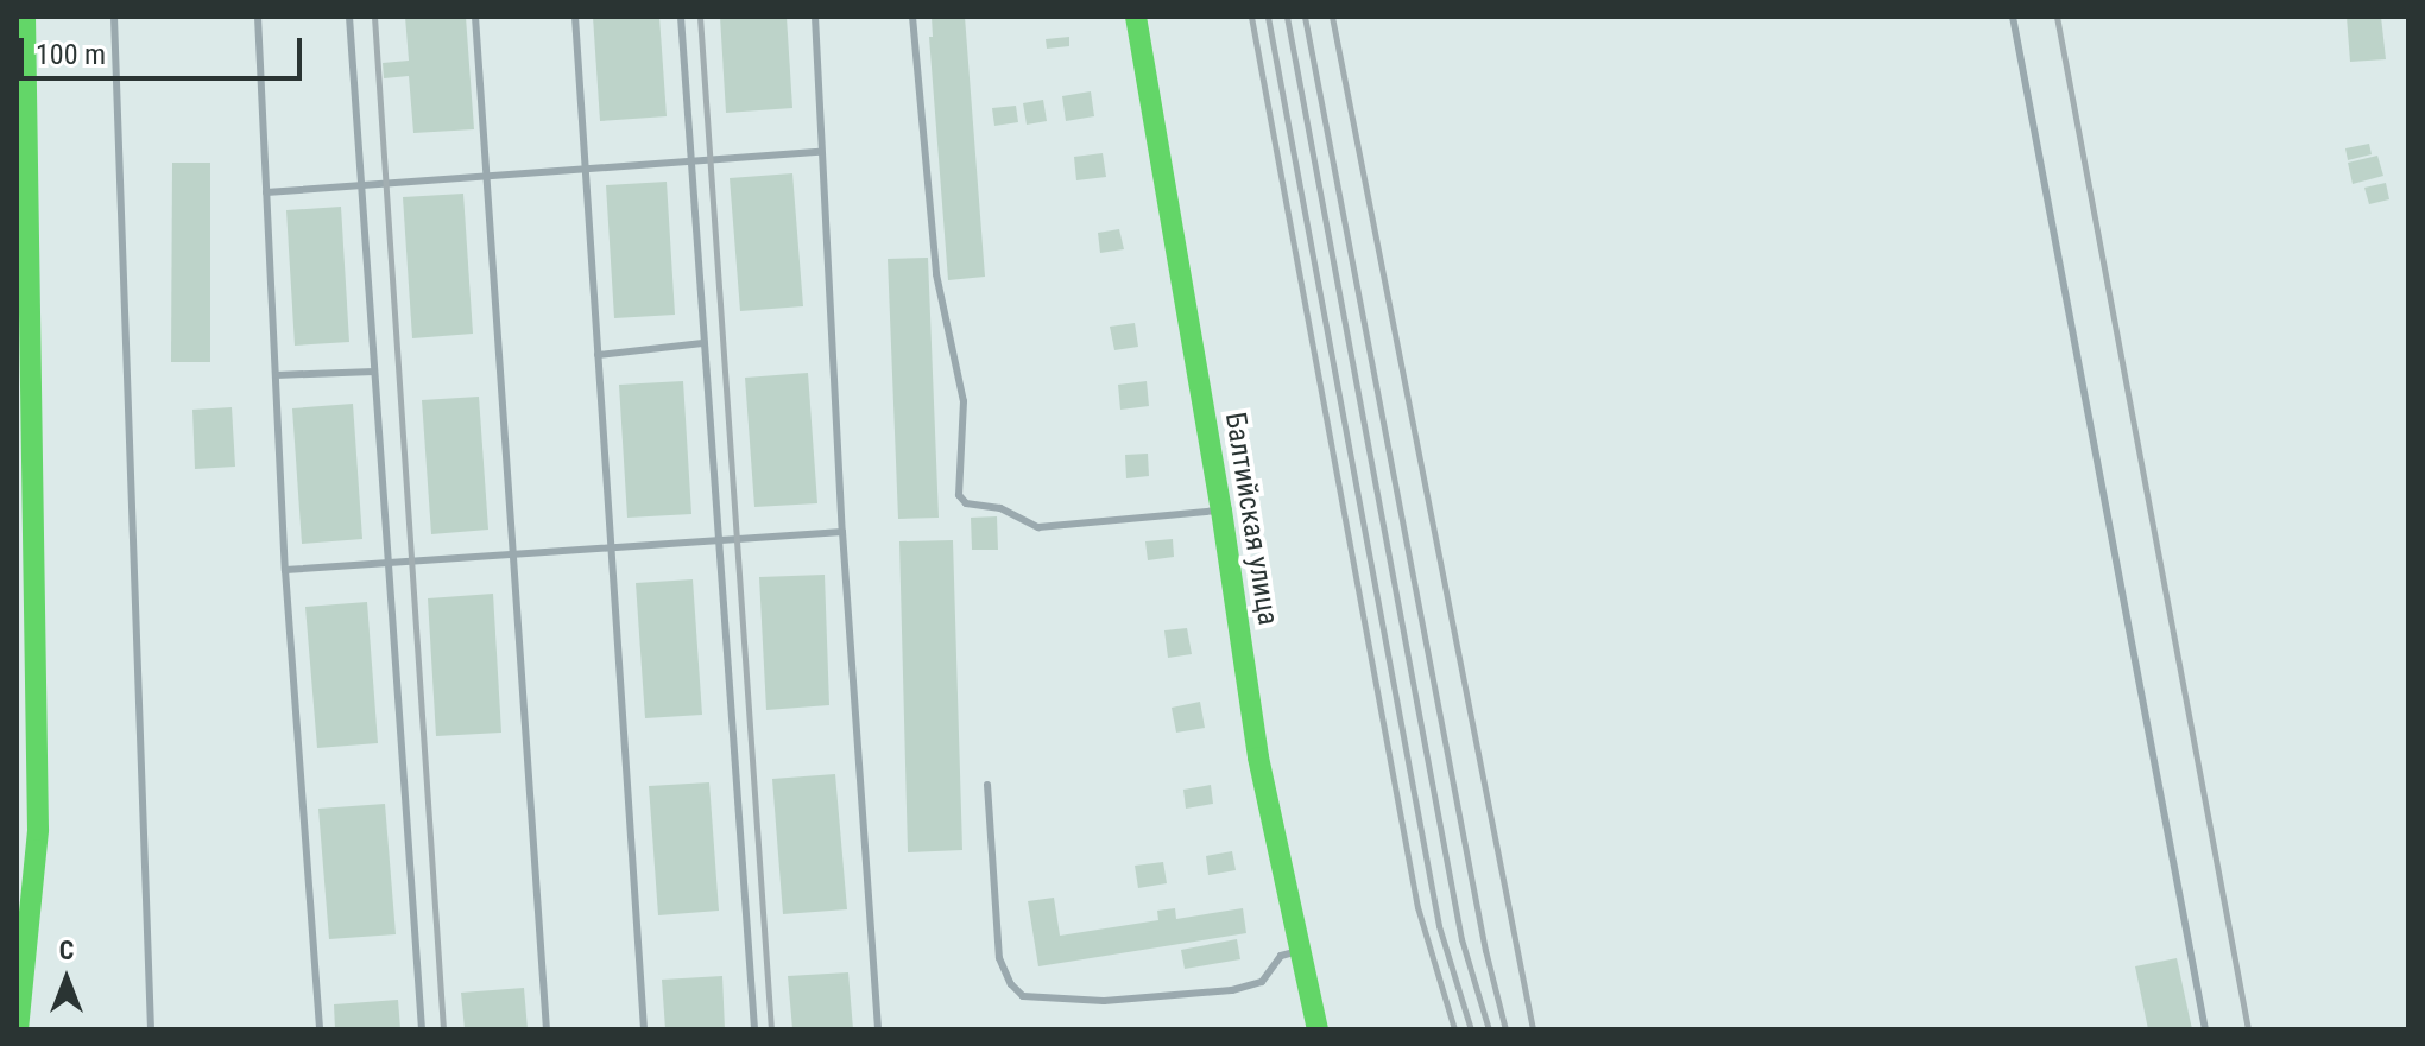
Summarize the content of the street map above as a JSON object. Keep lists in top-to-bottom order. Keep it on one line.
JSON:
{"streets":{"street":["Балтийская улица"]},"scale_bar":"100 m","north":"top"}
